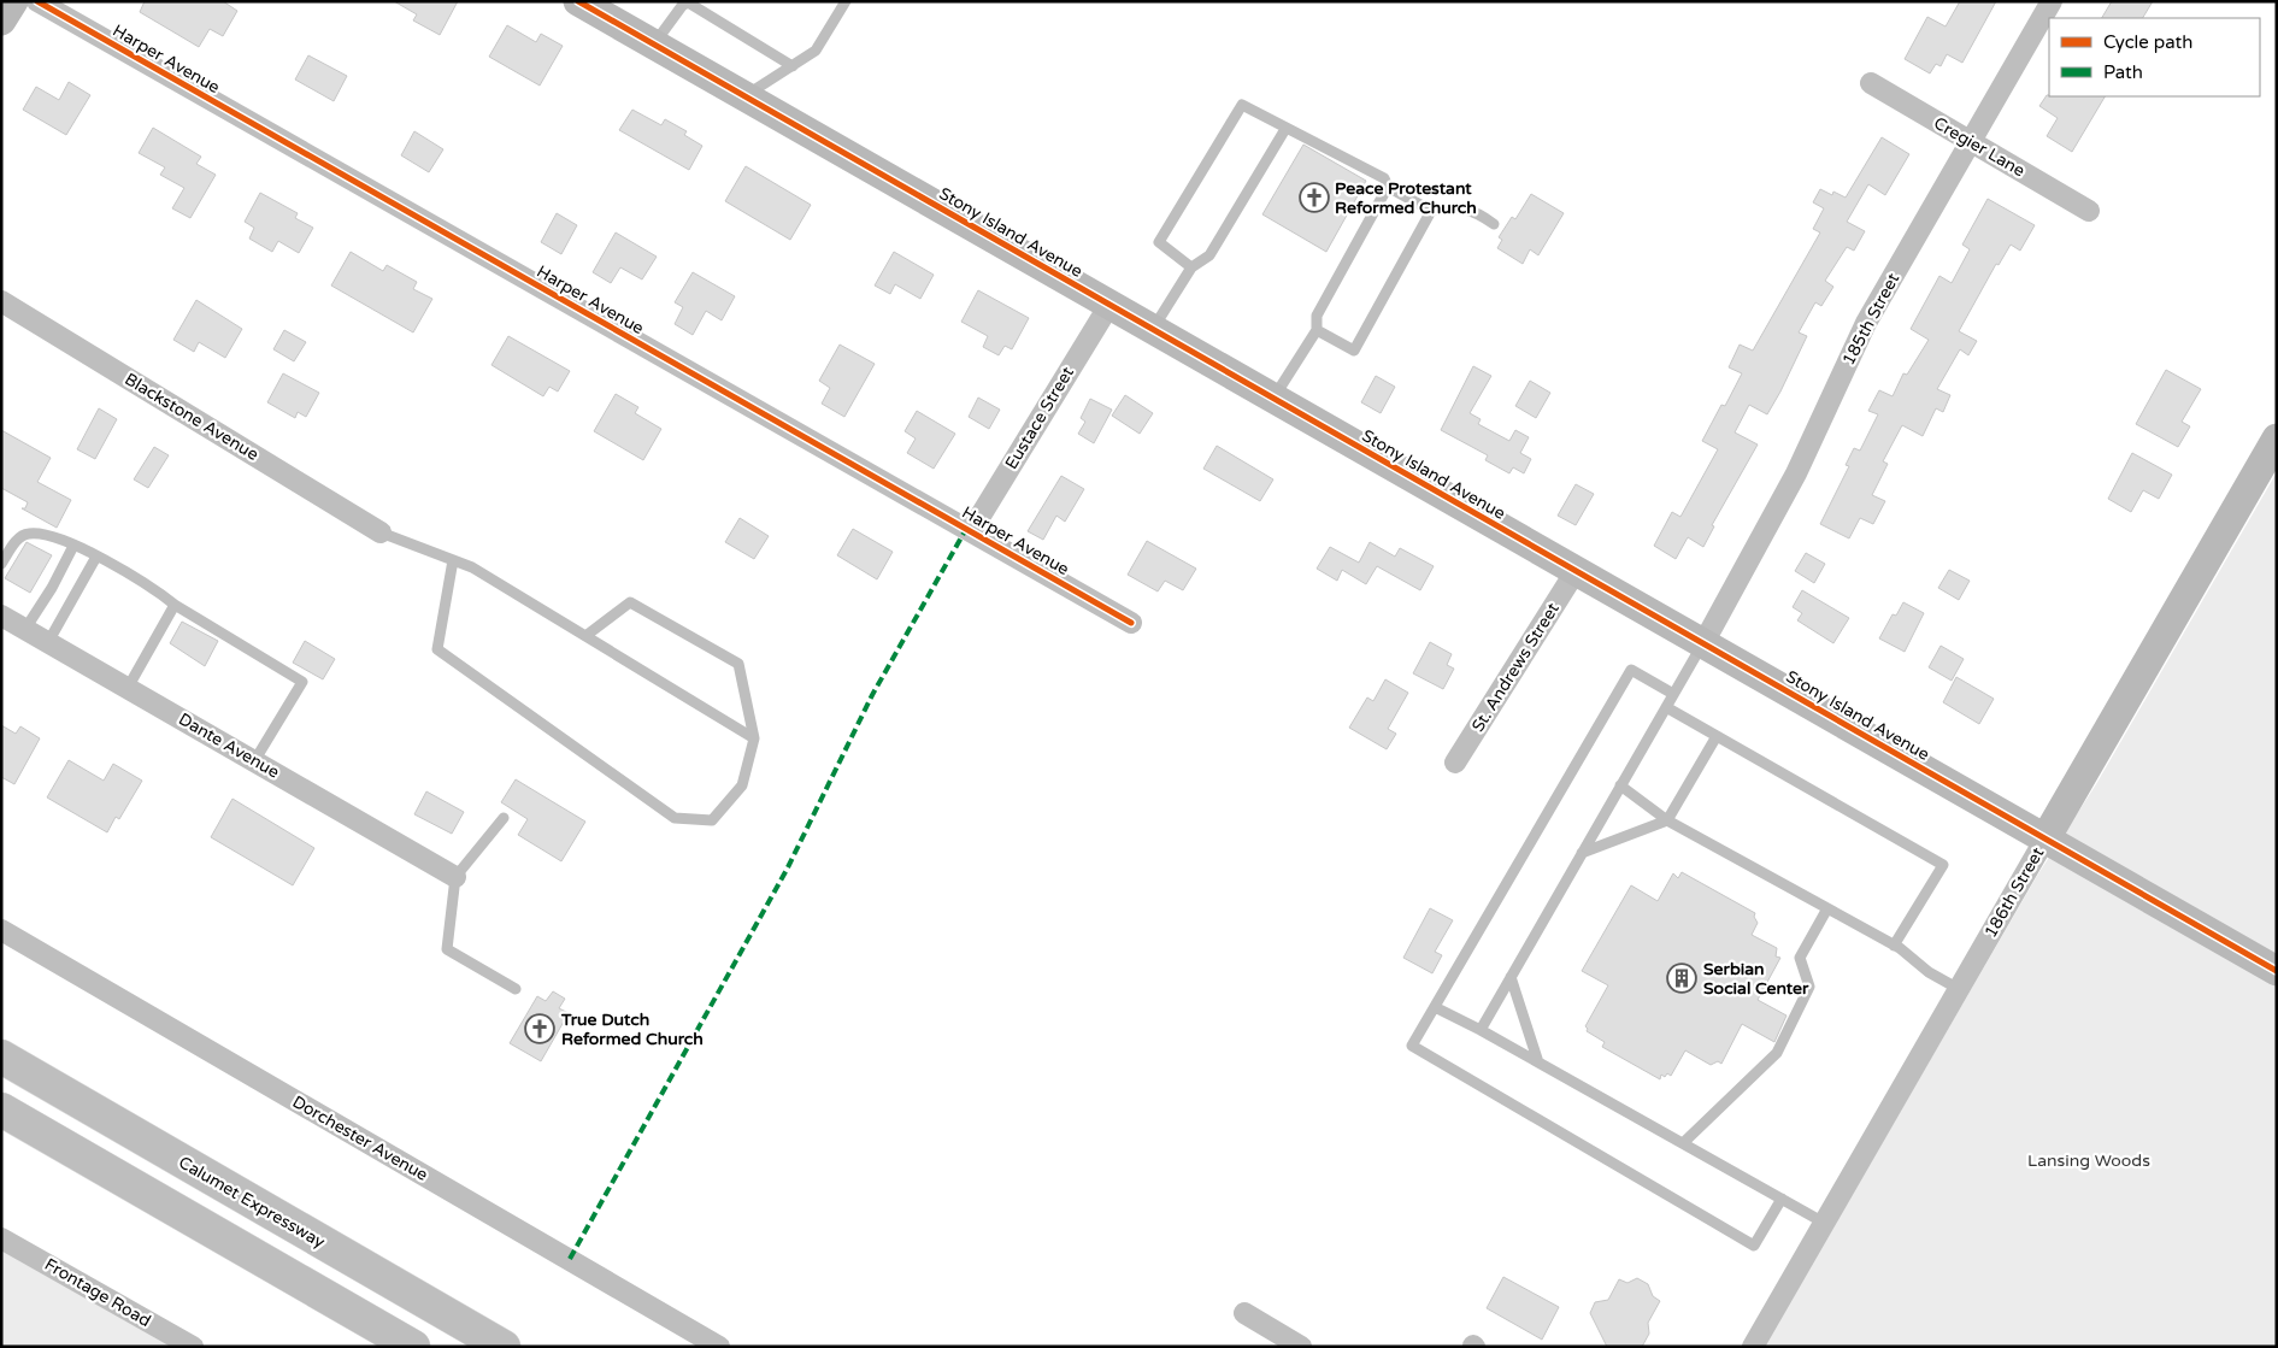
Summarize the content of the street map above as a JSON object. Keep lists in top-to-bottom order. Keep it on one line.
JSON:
{"streets":{"highway":["Calumet Expressway"],"street":["Harper Avenue","Cregier Lane","Stony Island Avenue","185th Street","Blackstone Avenue","Eustace Street","St. Andrews Street","Dante Avenue","186th Street","Dorchester Avenue","Frontage Road"]},"crossings":[["Harper Avenue","Eustace Street"],["Cregier Lane","185th Street"],["Stony Island Avenue","185th Street"],["Stony Island Avenue","Eustace Street"],["Stony Island Avenue","St. Andrews Street"],["Stony Island Avenue","186th Street"]],"parks":["Lansing Woods"],"places":{"church":["Peace Protestant Reformed Church","True Dutch Reformed Church"],"building":["Serbian Social Center"]},"legend":["Cycle path","Path"]}
